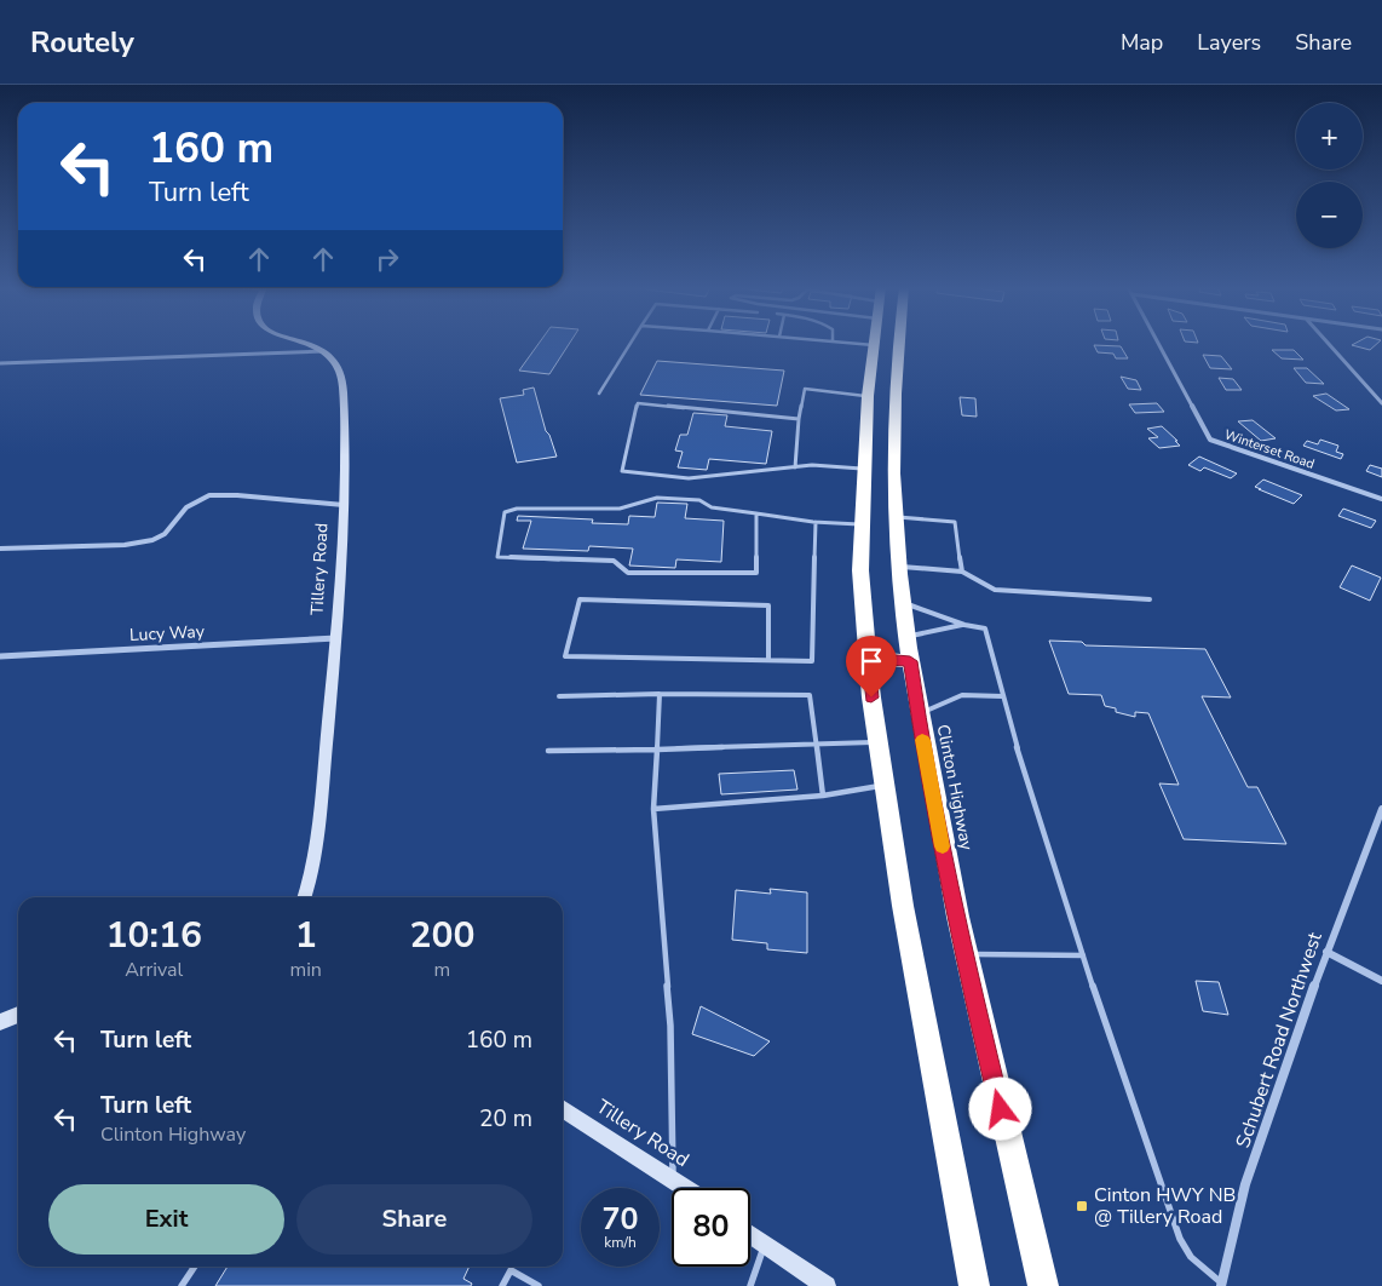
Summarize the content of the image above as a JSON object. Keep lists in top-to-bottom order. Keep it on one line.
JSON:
{"streets":{"highway":["Clinton Highway"],"street":["Winterset Road","Tillery Road","Lucy Way","Schubert Road Northwest"]},"crossings":[["Tillery Road","Lucy Way"]],"places":{"transit":["Cinton HWY NB @ Tillery Road"]},"page":{"header":"Routely","nav":["Map","Layers","Share"],"map_buttons":["+","−"],"turn":["160 m","Turn left"],"eta":["10:16","Arrival","1","min","200","m"],"list":[{"name":"Turn left","value":"160 m"},{"name":"Turn left","note":"Clinton Highway","value":"20 m"}],"buttons":["Exit","Share"],"speed":"70 km/h","limit":"80"}}
